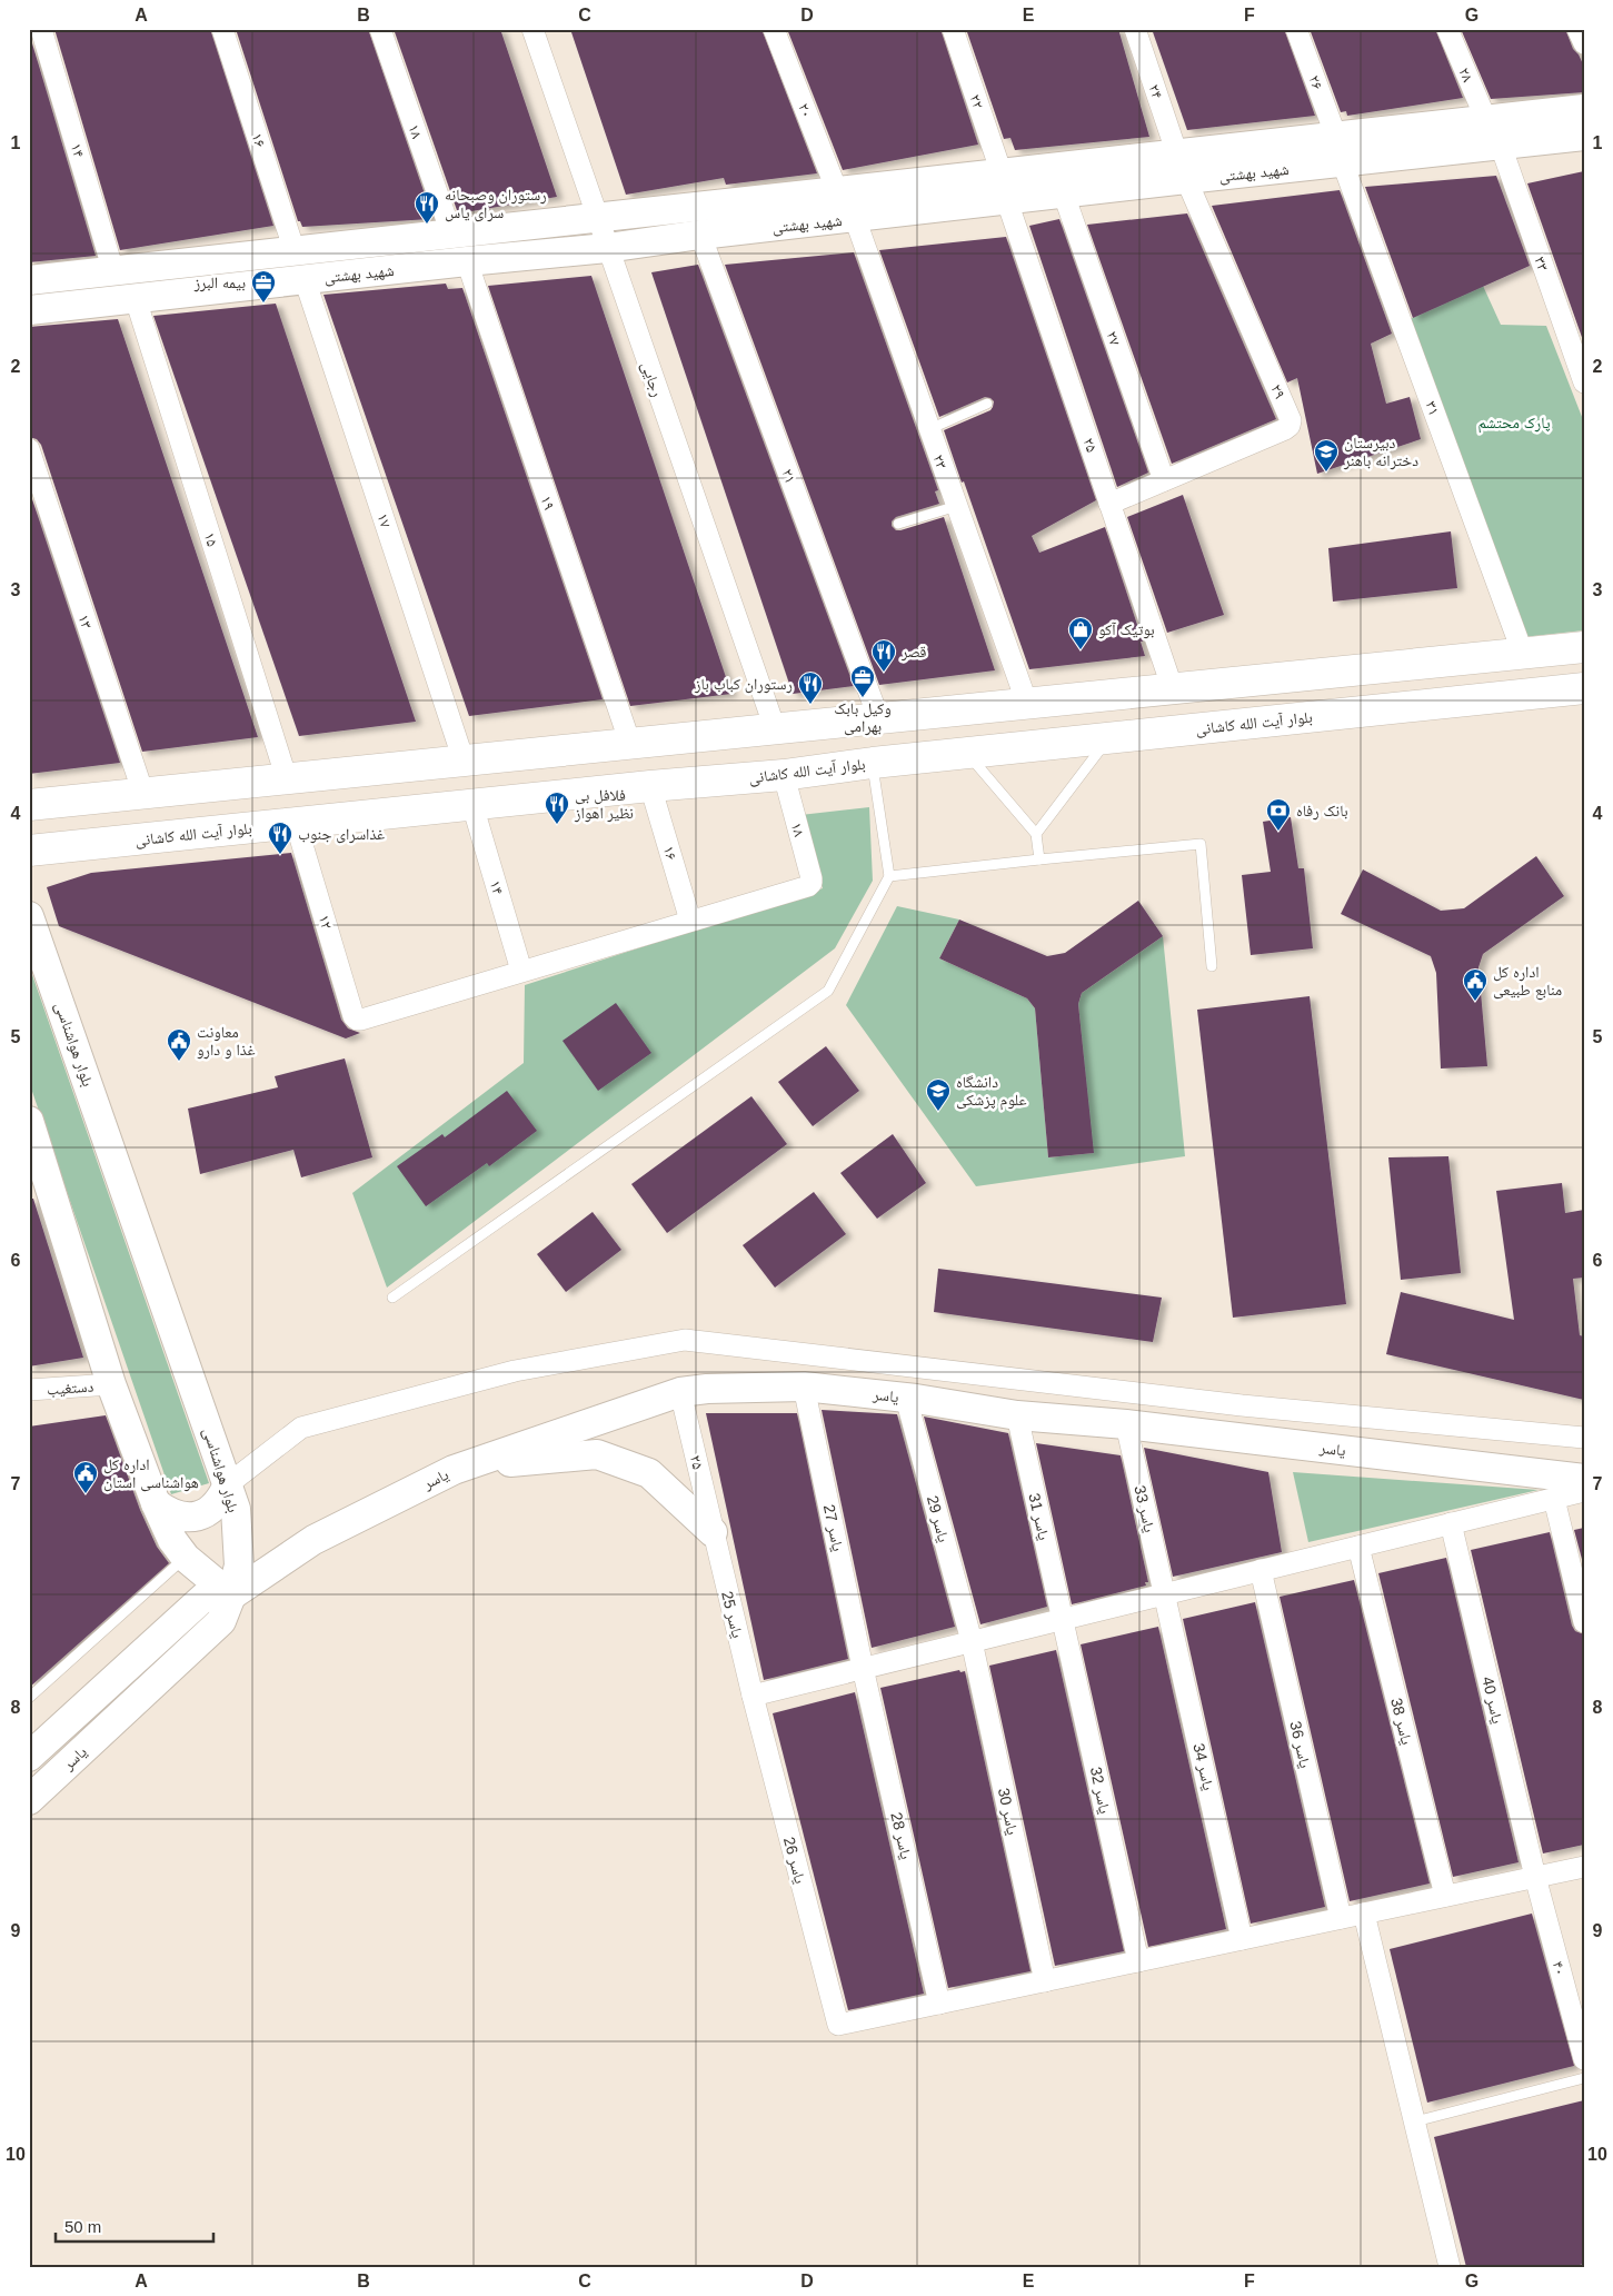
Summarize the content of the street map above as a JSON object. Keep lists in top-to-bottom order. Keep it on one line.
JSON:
{"streets":{"main road":["شهید بهشتی","بلوار آیت الله کاشانی","بلوار هواشناسی","یاسر"],"street":["۲۸","۲۶","۲۴","۲۲","۲۰","۱۸","۱۶","۱۴","۳۳","۲۷","رجایی","۲۹","۳۱","۲۵","۲۳","۲۱","۱۹","۱۷","۱۵","۱۳","۱۲","دستغیب","یاسر 33","یاسر 31","یاسر 29","یاسر 27","یاسر 25","یاسر 40","یاسر 38","یاسر 36","یاسر 34","یاسر 32","یاسر 30","یاسر 28","یاسر 26","۴۰"]},"crossings":[["۲۸","شهید بهشتی"],["۲۶","شهید بهشتی"],["۲۶","۳۱"],["۲۴","شهید بهشتی"],["۲۴","۲۹"],["۲۲","شهید بهشتی"],["۲۲","۲۵"],["۲۰","شهید بهشتی"],["۱۸","۱۶"],["۱۸","شهید بهشتی"],["۱۸","بلوار آیت الله کاشانی"],["۱۶","شهید بهشتی"],["۱۶","بلوار آیت الله کاشانی"],["۱۴","شهید بهشتی"],["۱۴","بلوار آیت الله کاشانی"],["۱۴","۱۲"],["شهید بهشتی","۳۳"],["شهید بهشتی","۲۷"],["شهید بهشتی","رجایی"],["شهید بهشتی","۲۹"],["شهید بهشتی","۳۱"],["شهید بهشتی","۲۵"],["شهید بهشتی","۲۳"],["شهید بهشتی","۲۱"],["شهید بهشتی","۱۹"],["شهید بهشتی","۱۷"],["شهید بهشتی","۱۵"],["۲۷","۲۹"],["۲۹","۲۵"],["۲۵","یاسر"],["۲۵","یاسر 25"],["بلوار آیت الله کاشانی","۱۲"],["بلوار هواشناسی","یاسر"],["یاسر","یاسر 33"],["یاسر","یاسر 31"],["یاسر","یاسر 29"],["یاسر","یاسر 27"],["یاسر 33","یاسر 34"],["یاسر 31","یاسر 32"],["یاسر 29","یاسر 30"],["یاسر 27","یاسر 28"],["یاسر 25","یاسر 26"],["یاسر 40","۴۰"],["یاسر 28","یاسر 26"]],"parks":["پارک محتشم"],"places":{"restaurant":["رستوران وصبحانه سرای یاس","قصر","رستوران کباب باز","فلافل بی نظیر اهواز","غذاسرای جنوب"],"office":["بیمه البرز","وکیل بابک بهرامی"],"school or university":["دبیرستان دخترانه باهنر","دانشگاه علوم پزشکی"],"shop":["بوتیک آکو"],"bank":["بانک رفاه"],"public building":["اداره کل منابع طبیعی","معاونت غذا و دارو","اداره کل هواشناسی استان"]},"scale_bar":"50 m","grid":{"columns":["A","B","C","D","E","F","G"],"rows":["1","2","3","4","5","6","7","8","9","10"]}}
